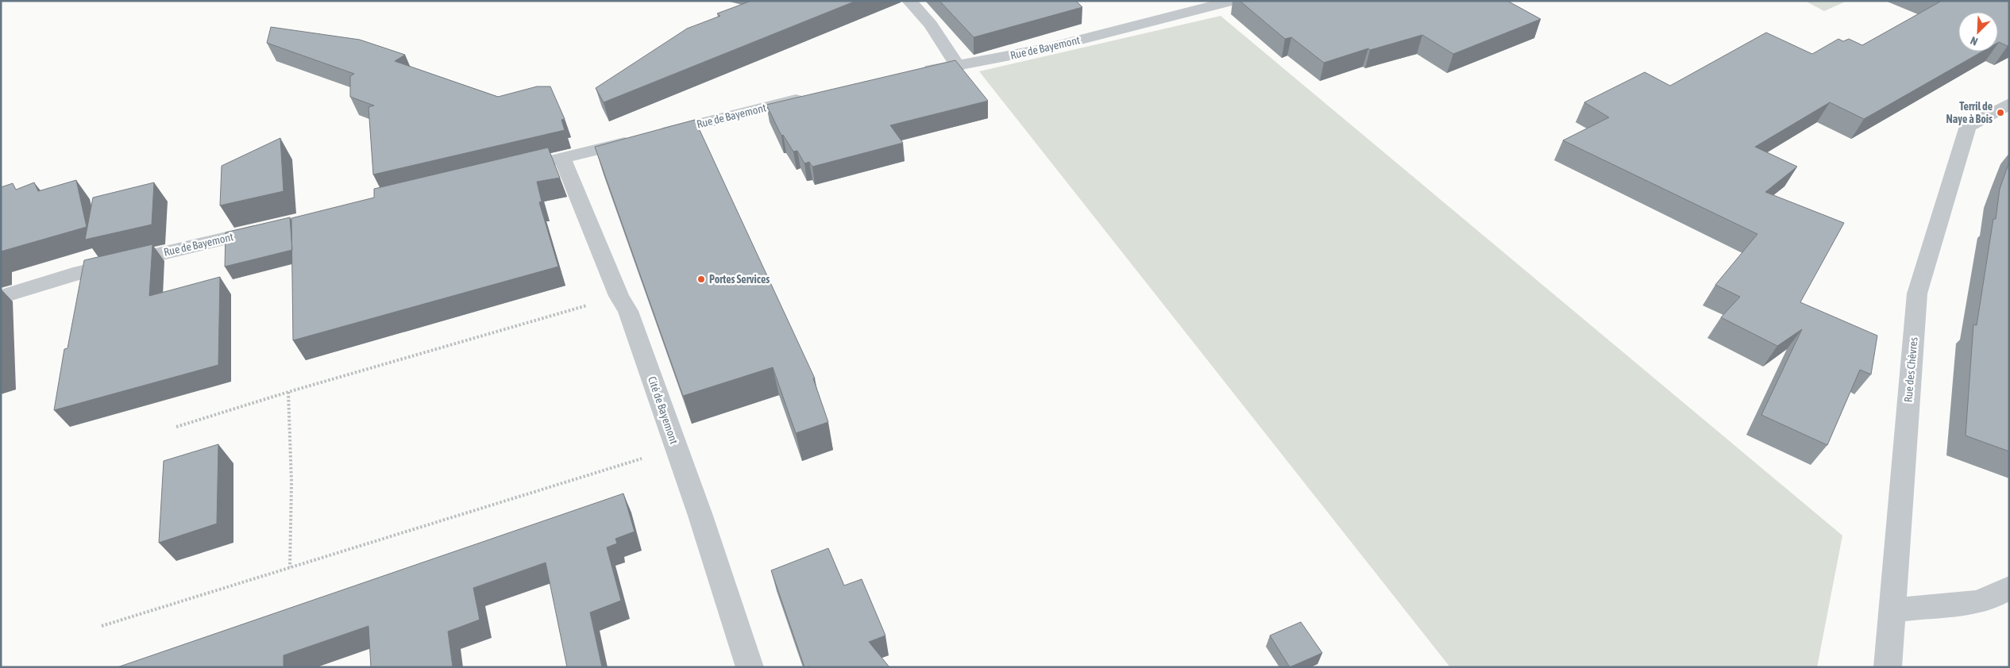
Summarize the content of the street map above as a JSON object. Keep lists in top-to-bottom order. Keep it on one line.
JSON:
{"streets":{"street":["Rue de Bayemont","Rue des Chèvres","Cité de Bayemont"]},"crossings":[["Rue de Bayemont","Cité de Bayemont"]],"places":["Terril de Naye à Bois","Portes Services"],"north":"bottom left"}
